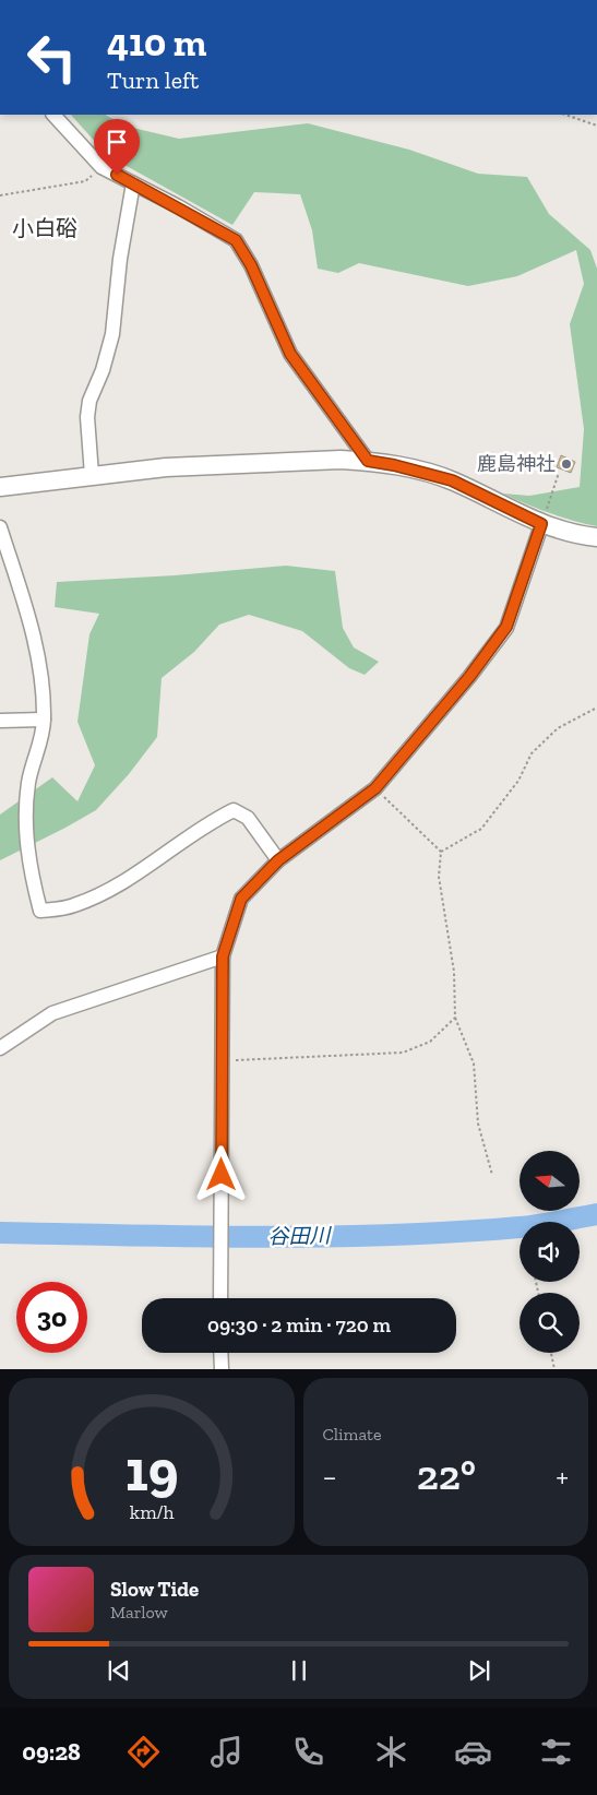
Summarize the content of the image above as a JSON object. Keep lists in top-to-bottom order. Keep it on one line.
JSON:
{"districts":["小白硲"],"water":["谷田川"],"places":["鹿島神社"],"north":"left","page":{"turn":["410 m","Turn left"],"limit":"30","trip":"09:30 · 2 min · 720 m","tile":"Climate","heat":["−","22°","+"],"song":["Slow Tide","Marlow"],"tabs":"09:28","gauge":["19","km/h"]}}
